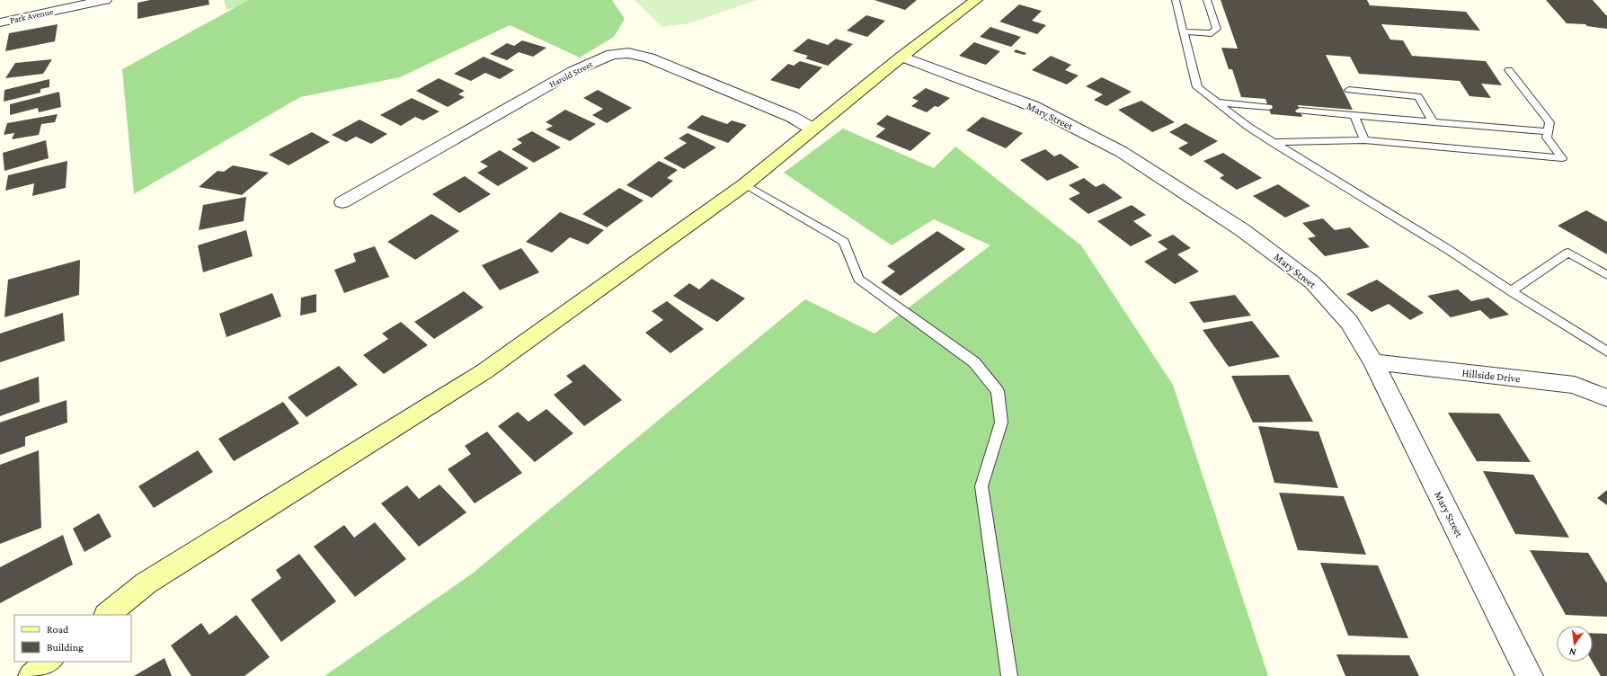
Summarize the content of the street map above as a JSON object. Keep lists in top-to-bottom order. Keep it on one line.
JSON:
{"streets":{"street":["Park Avenue","Harold Street","Mary Street","Hillside Drive"]},"crossings":[["Mary Street","Hillside Drive"]],"legend":["Road","Building"],"north":"bottom"}
